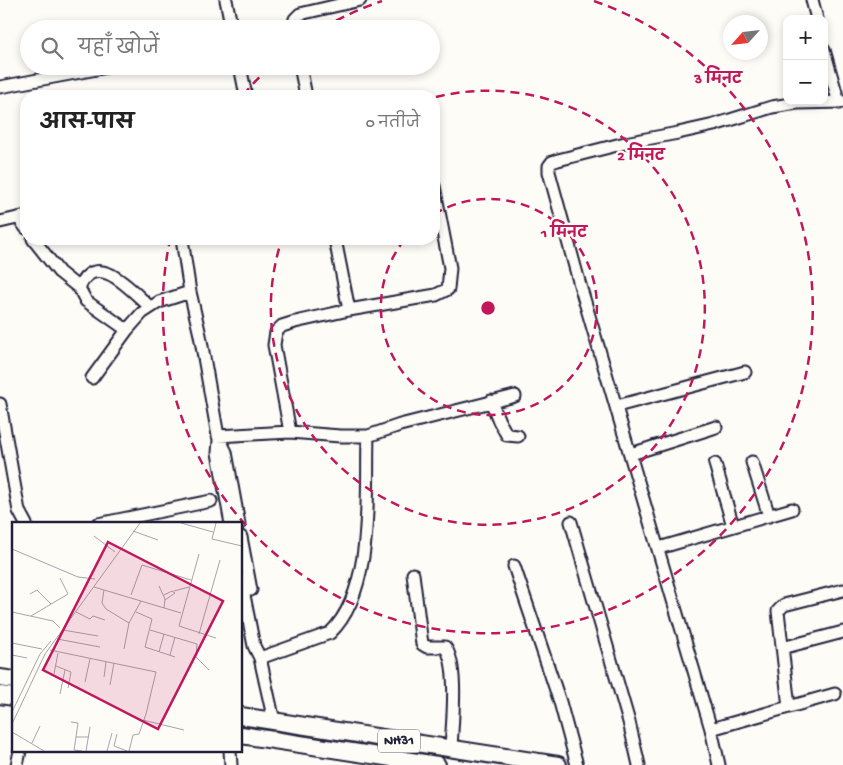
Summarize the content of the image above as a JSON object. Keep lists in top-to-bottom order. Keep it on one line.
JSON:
{"streets":{"highway":["NH31"]},"north":"bottom left","page":{"map_buttons":["+","−"],"search":"यहाँ खोजें","heading":["आस-पास","0 नतीजे"]},"rings":["3 मिनट","2 मिनट","1 मिनट"]}
